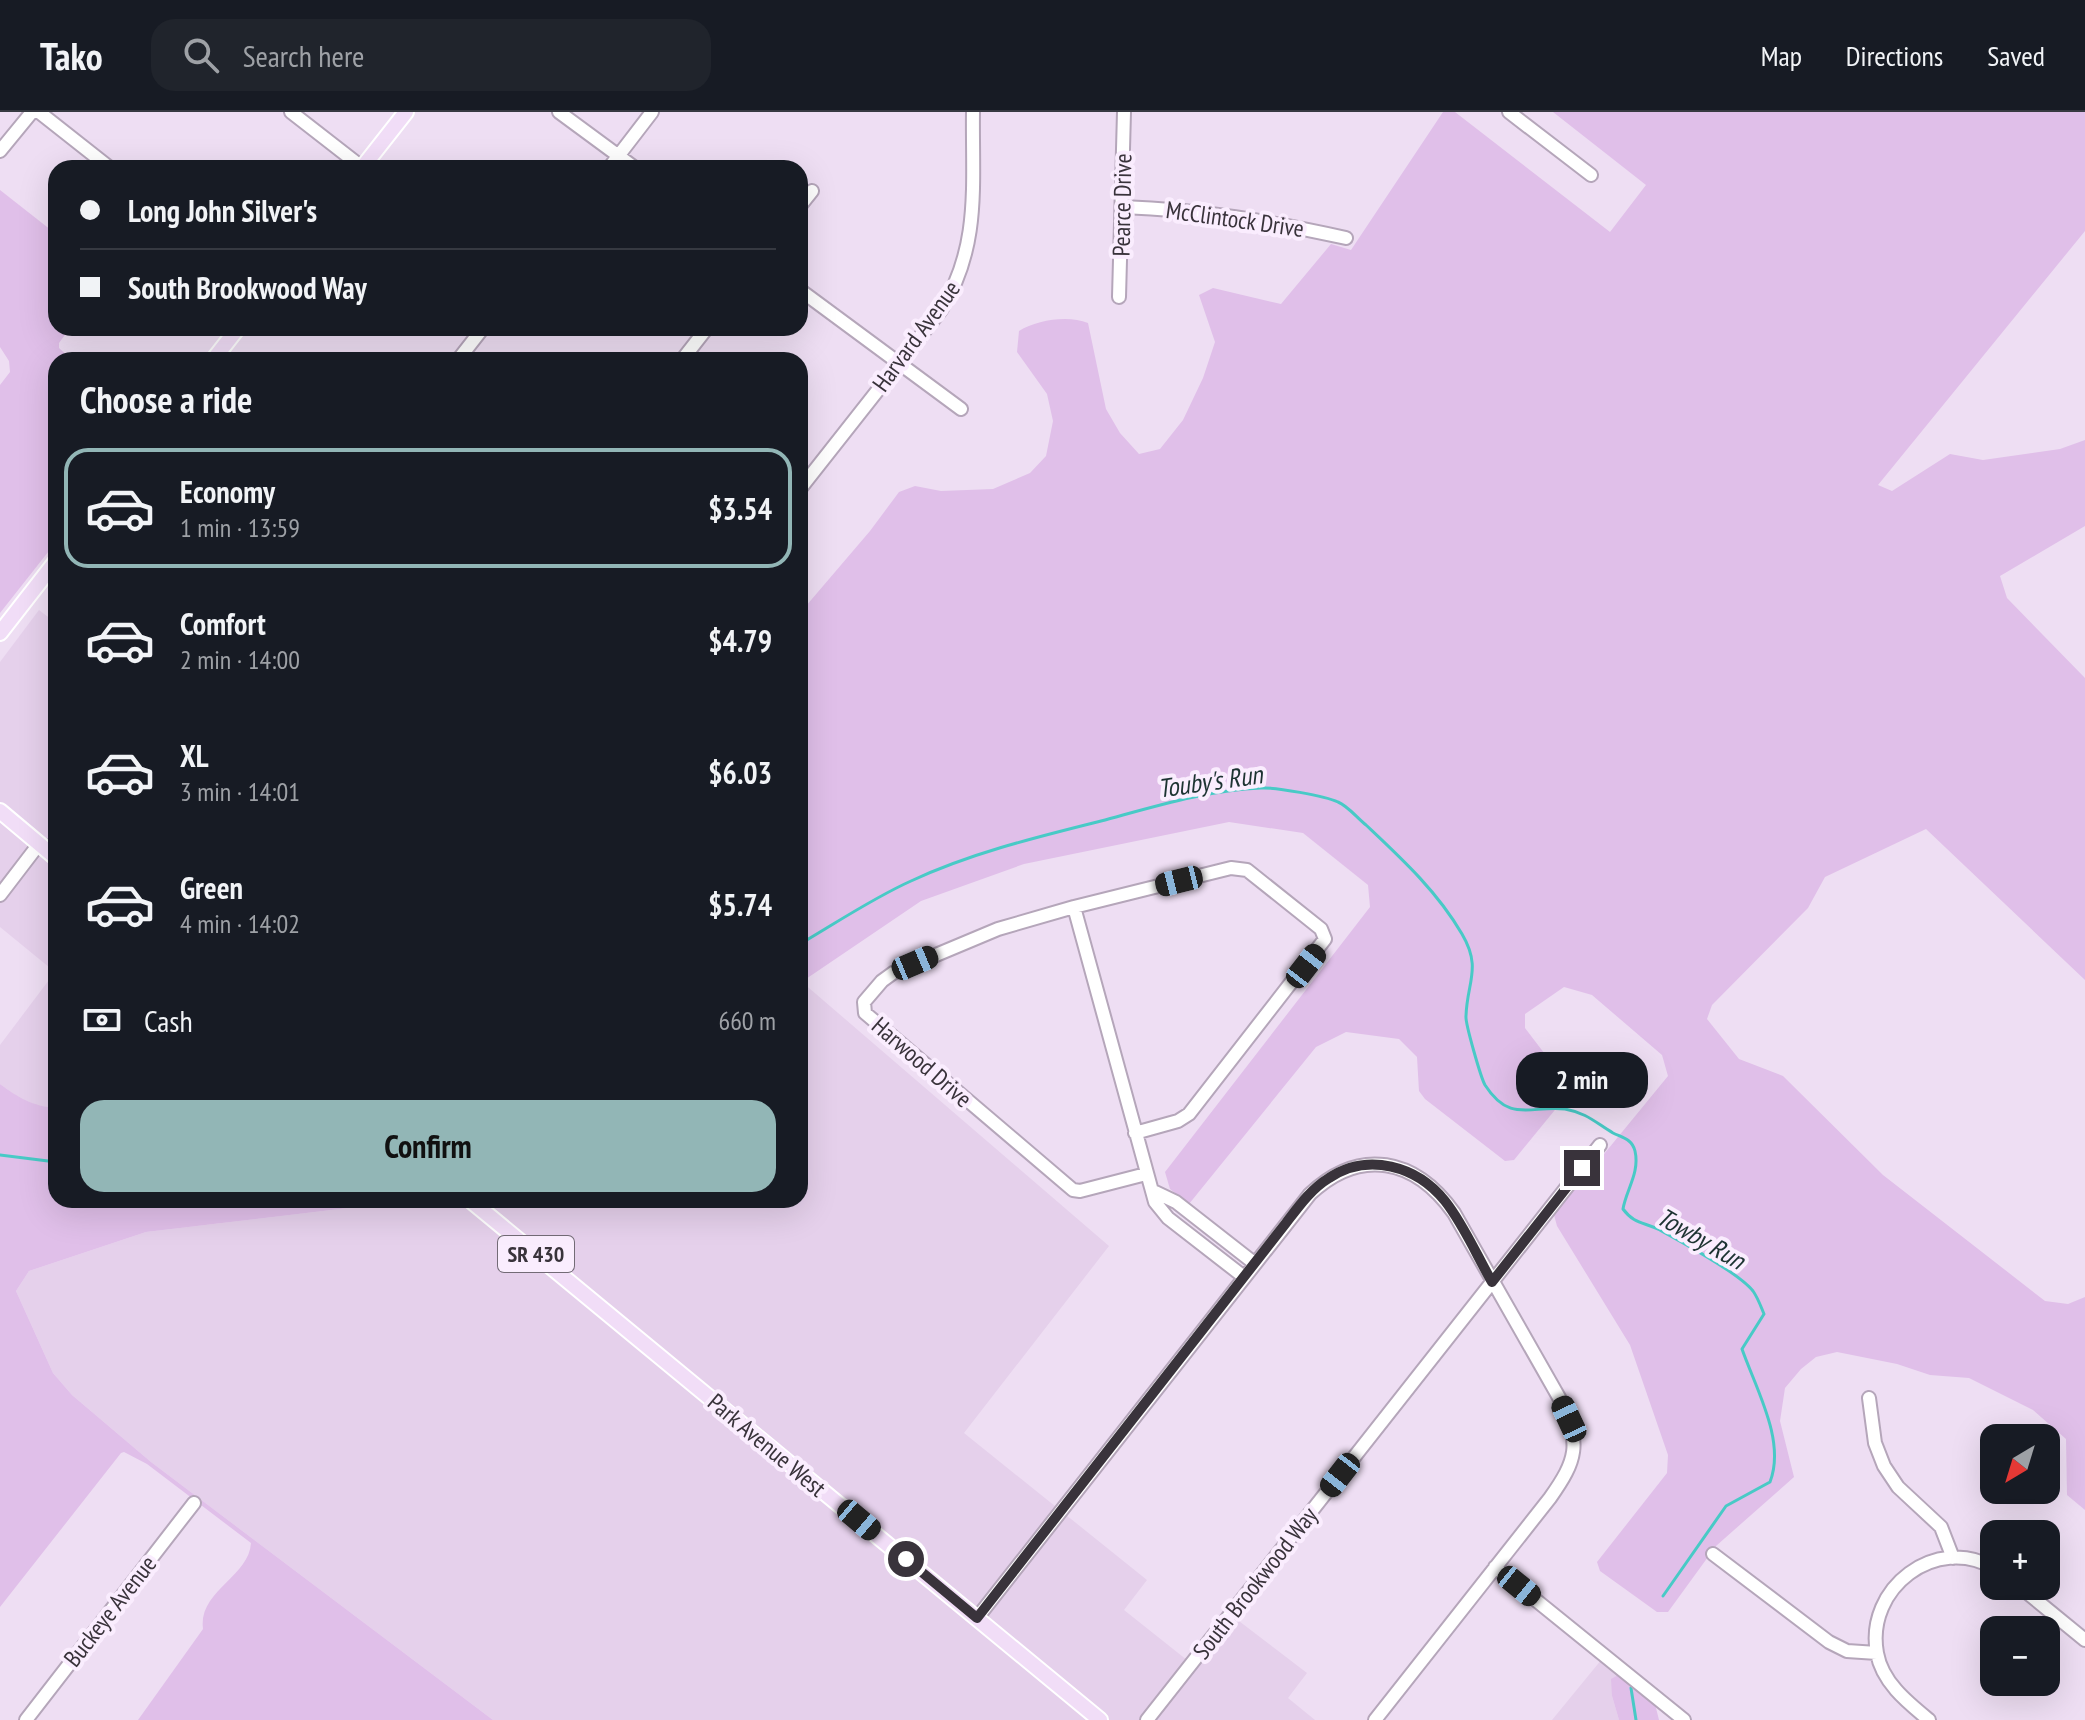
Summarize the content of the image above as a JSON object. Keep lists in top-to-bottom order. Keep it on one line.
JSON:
{"streets":{"main road":["SR 430","Park Avenue West"],"street":["Pearce Drive","McClintock Drive","Harvard Avenue","Harwood Drive","South Brookwood Way","Buckeye Avenue"]},"crossings":[["Pearce Drive","McClintock Drive"]],"water":["Touby's Run","Towby Run"],"north":"bottom left","page":{"header":"Tako","search":"Search here","nav":["Map","Directions","Saved"],"banner":["Long John Silver's","South Brookwood Way"],"heading":"Choose a ride","list":[{"name":"Economy","note":"1 min · 13:59","value":"$3.54"},{"name":"Comfort","note":"2 min · 14:00","value":"$4.79"},{"name":"XL","note":"3 min · 14:01","value":"$6.03"},{"name":"Green","note":"4 min · 14:02","value":"$5.74"}],"pay":["Cash","660 m"],"bubble":"2 min","buttons":"Confirm","map_buttons":["+","−"]}}
